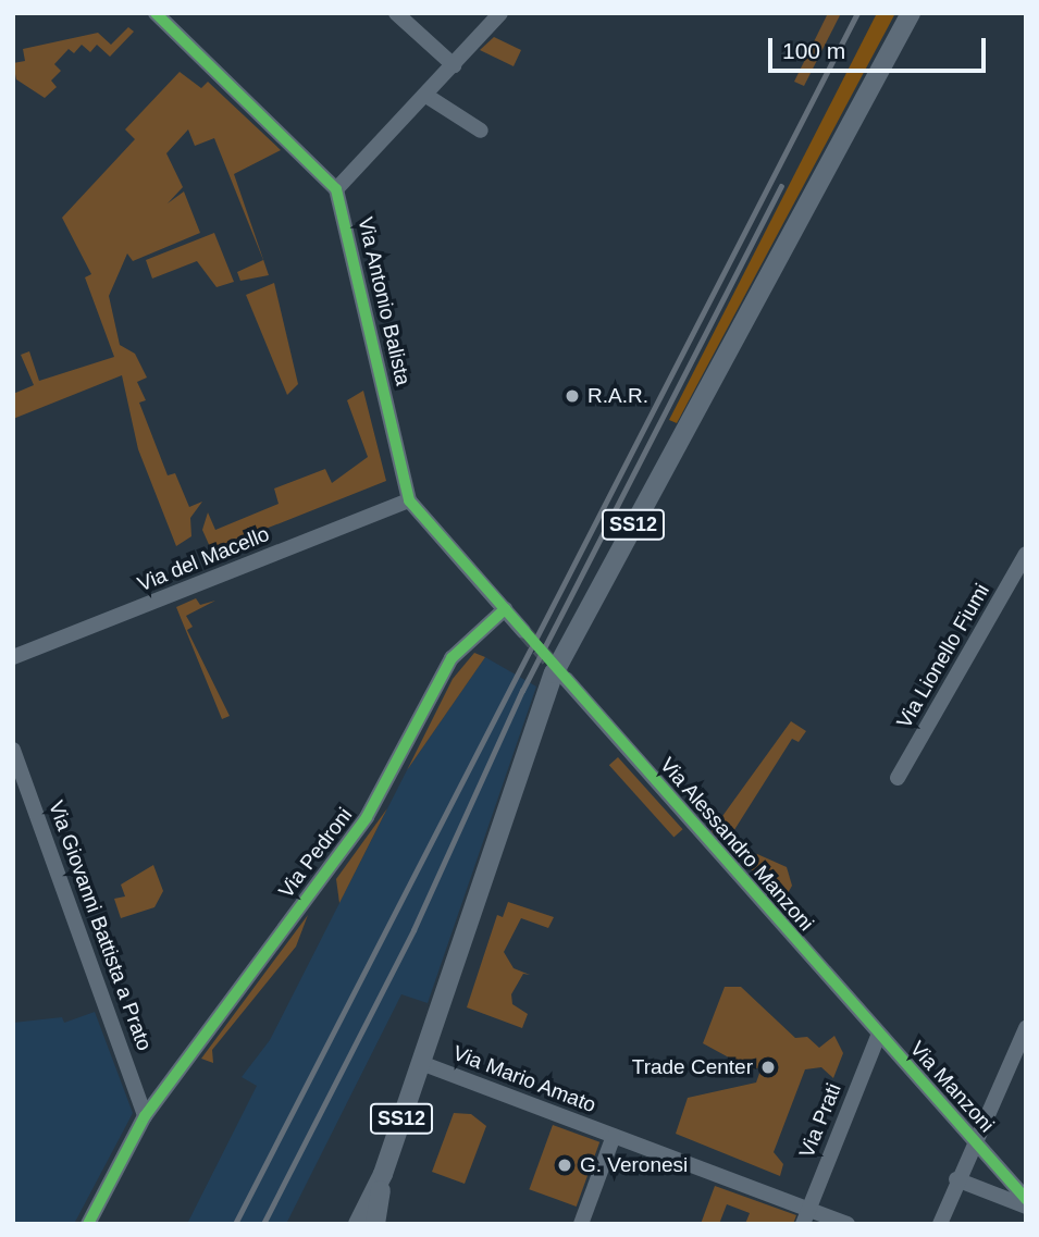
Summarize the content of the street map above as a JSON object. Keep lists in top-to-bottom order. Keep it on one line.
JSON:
{"streets":{"main road":["SS12"],"street":["Via Antonio Balista","Via del Macello","Via Lionello Fiumi","Via Alessandro Manzoni","Via Pedroni","Via Giovanni Battista a Prato","Via Mario Amato","Via Manzoni","Via Prati"]},"crossings":[["Via Antonio Balista","Via del Macello"],["Via Antonio Balista","Via Pedroni"],["SS12","Via Mario Amato"],["Via Alessandro Manzoni","Via Manzoni"],["Via Alessandro Manzoni","Via Prati"],["Via Pedroni","Via Giovanni Battista a Prato"],["Via Mario Amato","Via Prati"],["Via Manzoni","Via Prati"]],"places":["R.A.R.","Trade Center","G. Veronesi"],"scale_bar":"100 m"}
